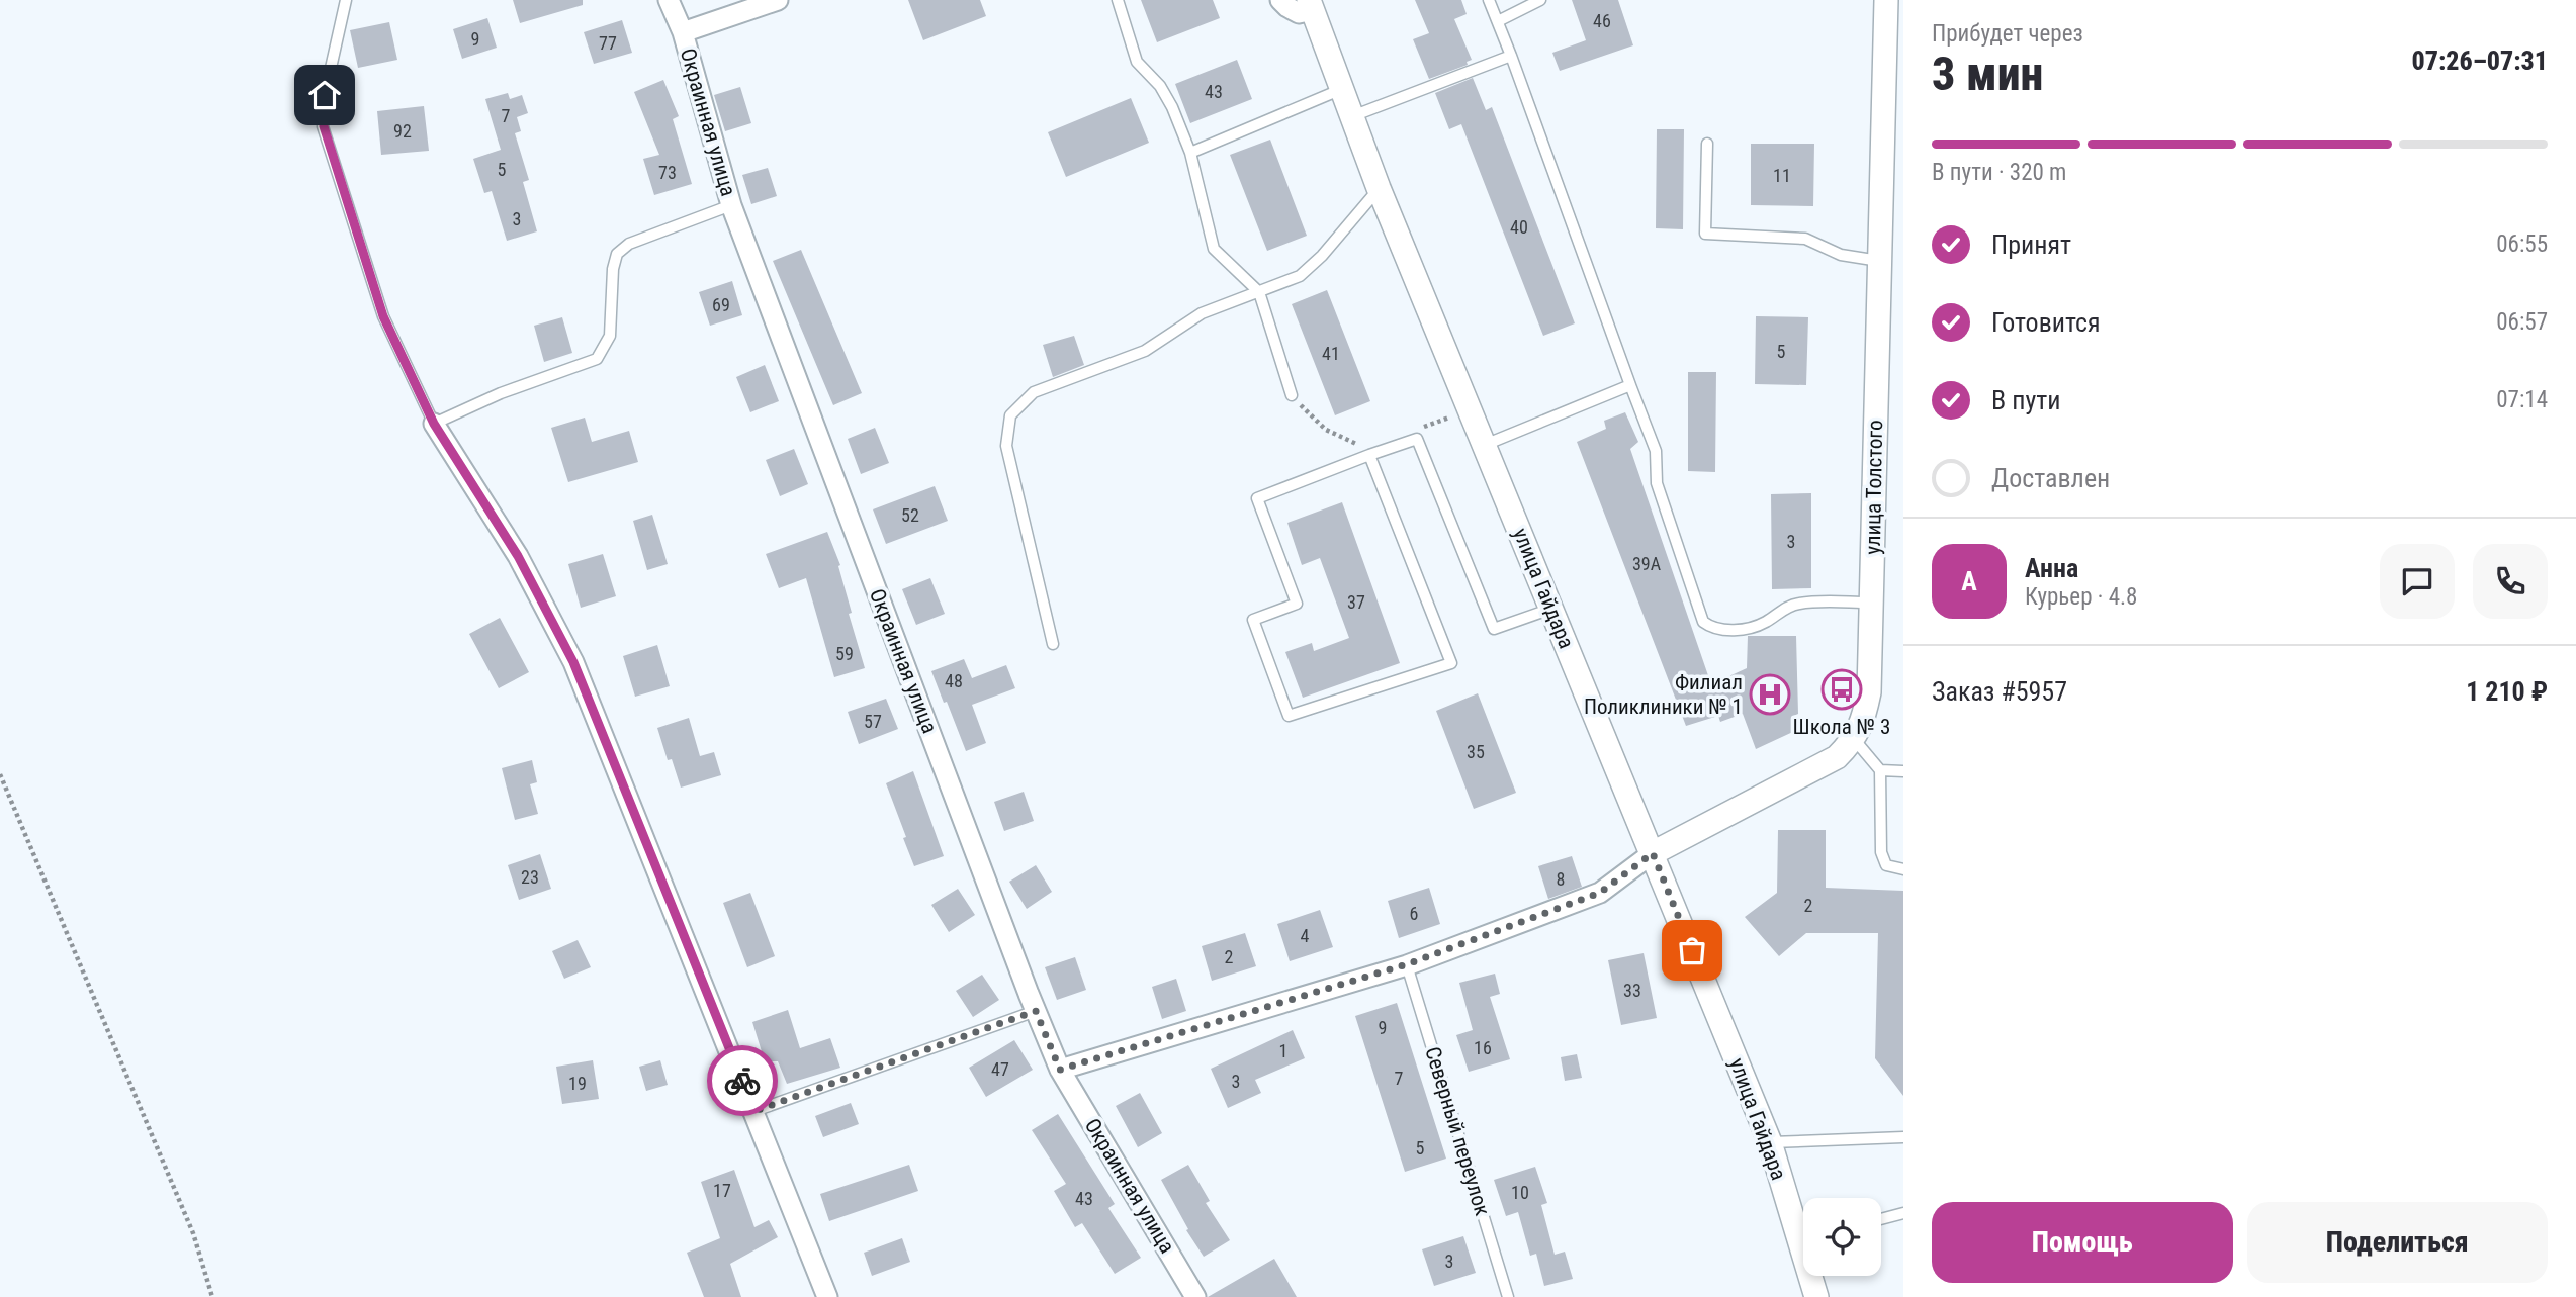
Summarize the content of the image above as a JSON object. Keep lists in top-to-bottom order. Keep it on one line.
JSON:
{"streets":{"street":["Окраинная улица","улица Толстого","улица Гайдара"],"lane":["Северный переулок"]},"crossings":[["улица Толстого","улица Гайдара"]],"places":{"bus stop":["Школа № 3"],"hospital":["Филиал Поликлиники № 1"]},"house_numbers":["46","9","77","43","7","92","5","73","11","3","40","69","5","41","52","3","39А","37","59","48","57","35","23","8","2","6","4","2","33","9","16","1","47","7","3","19","5","17","10","43","3"],"page":{"heading":["3 мин","Прибудет через","07:26–07:31"],"panel":["Анна","Курьер · 4.8","Заказ #5957","1 210 ₽"],"bar":"В пути · 320 m","list":[["Принят","06:55"],["Готовится","06:57"],["В пути","07:14"],"Доставлен"],"round":"А","buttons":["Помощь","Поделиться"]}}
